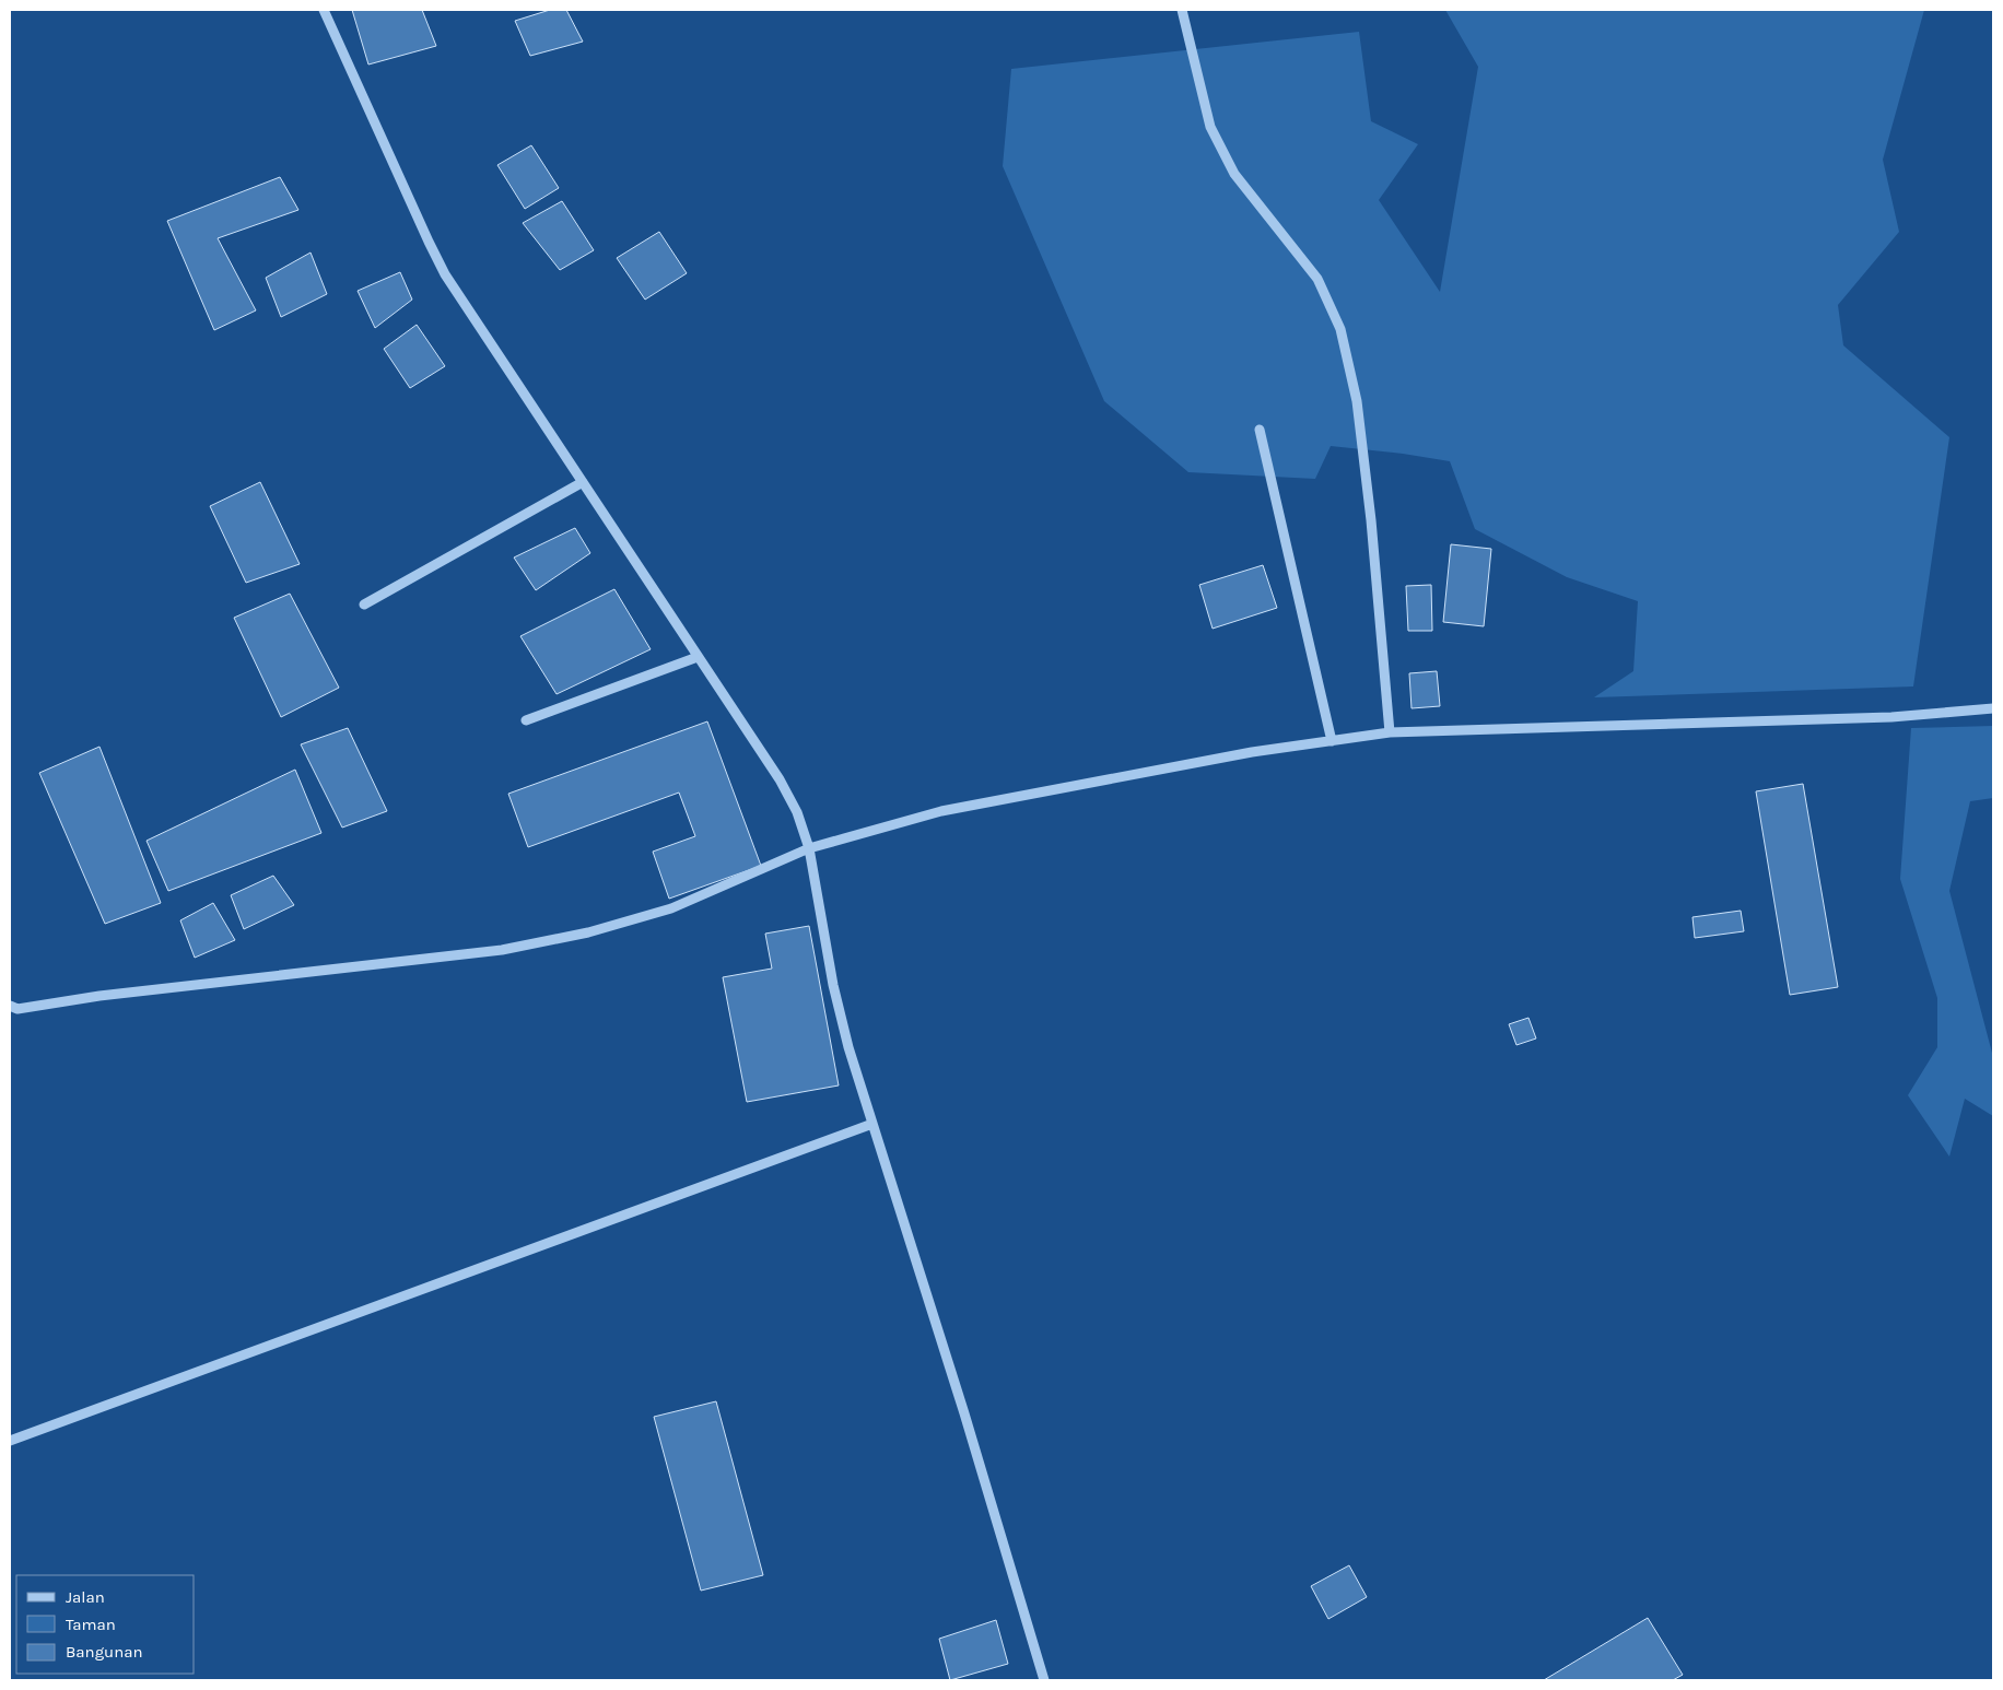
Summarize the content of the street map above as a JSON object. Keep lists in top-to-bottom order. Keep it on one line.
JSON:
{"legend":["Jalan","Taman","Bangunan"]}
